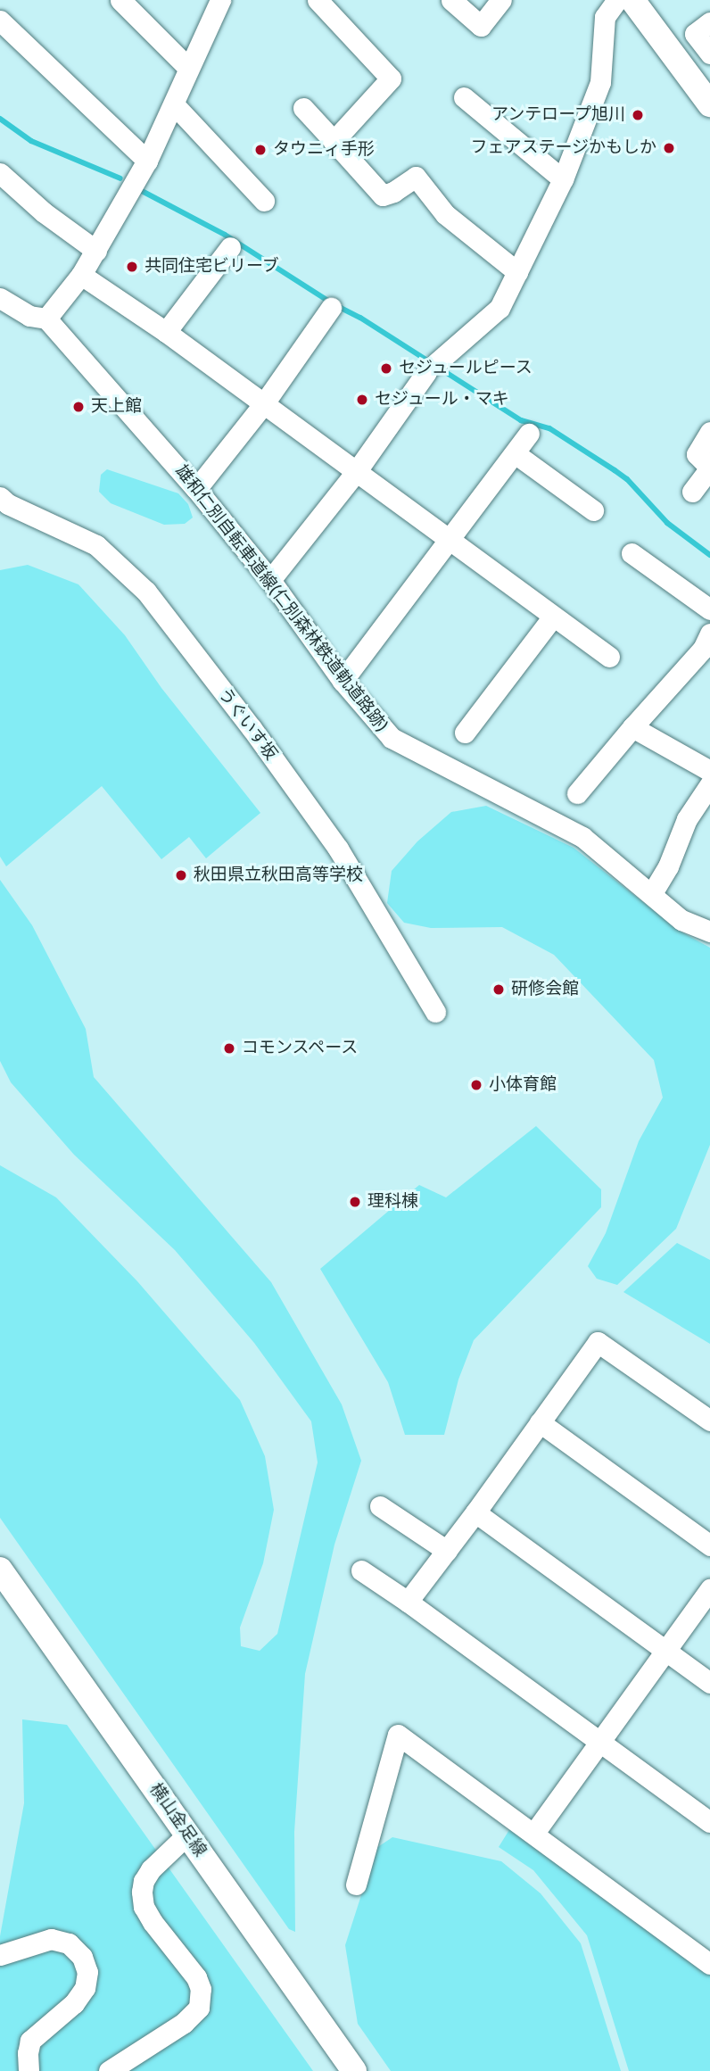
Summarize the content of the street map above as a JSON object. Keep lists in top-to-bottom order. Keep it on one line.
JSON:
{"streets":{"main road":["横山金足線"],"street":["雄和仁別自転車道線(仁別森林鉄道軌道路跡)","うぐいす坂"]},"places":["アンテロープ旭川","フェアステージかもしか","タウニィ手形","共同住宅ビリーブ","セジュールピース","セジュール・マキ","天上館","秋田県立秋田高等学校","研修会館","コモンスペース","小体育館","理科棟"]}
